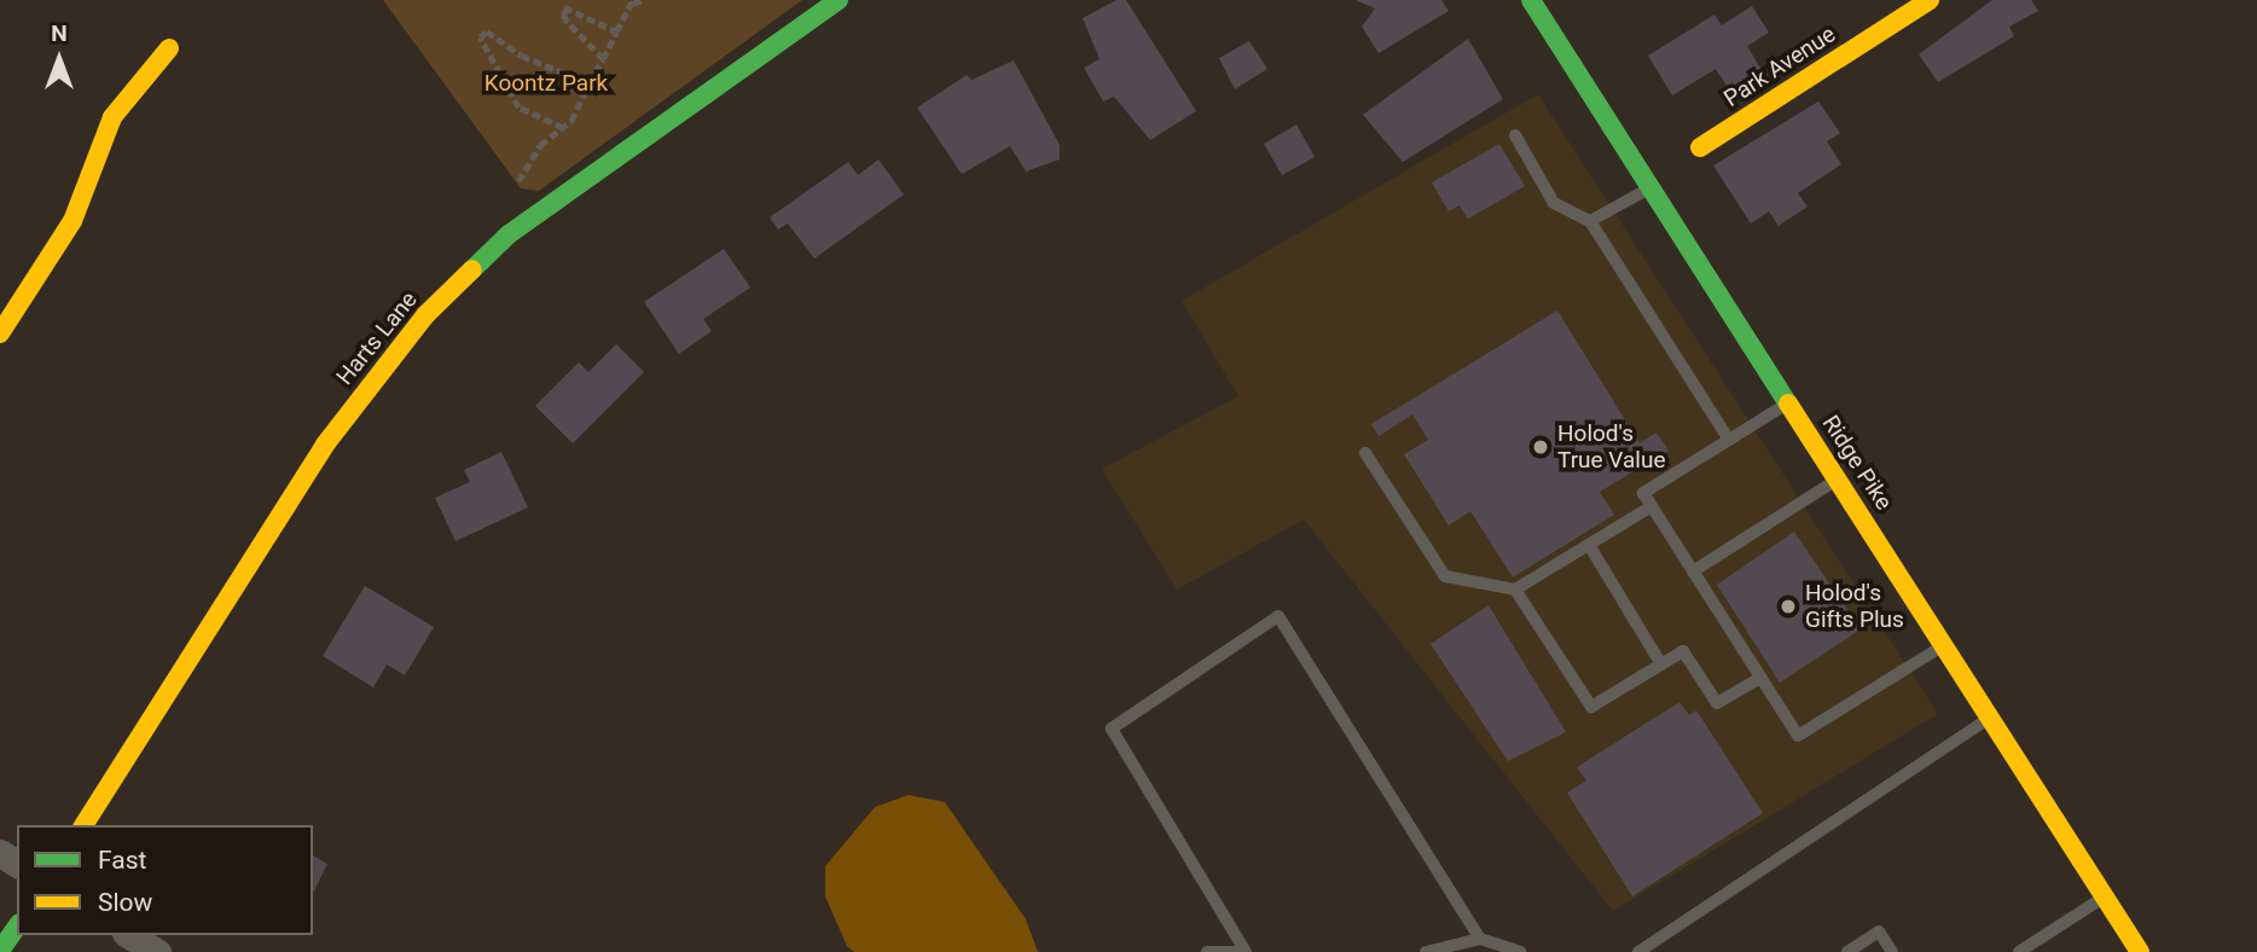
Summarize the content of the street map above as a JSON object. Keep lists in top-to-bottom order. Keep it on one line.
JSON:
{"streets":{"street":["Park Avenue","Harts Lane","Ridge Pike"]},"parks":["Koontz Park"],"places":["Holod's True Value","Holod's Gifts Plus"],"legend":["Fast","Slow"],"north":"top"}
